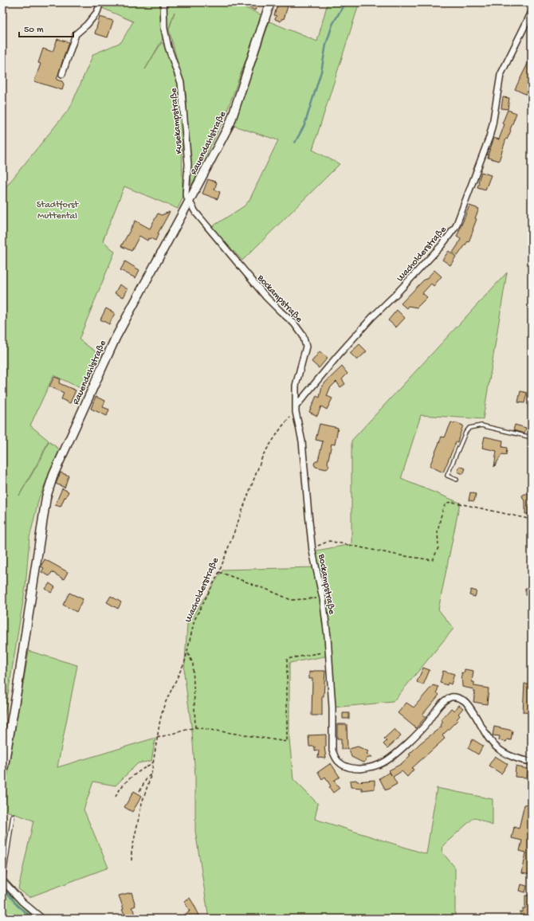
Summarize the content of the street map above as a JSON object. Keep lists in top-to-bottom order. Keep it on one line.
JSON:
{"streets":{"street":["Kusekampstraße","Rauendahlstraße","Wacholderstraße","Bockampstraße"]},"crossings":[["Kusekampstraße","Rauendahlstraße"],["Kusekampstraße","Bockampstraße"],["Rauendahlstraße","Bockampstraße"],["Wacholderstraße","Bockampstraße"]],"parks":["Stadtforst Muttental"],"scale_bar":"50 m"}
